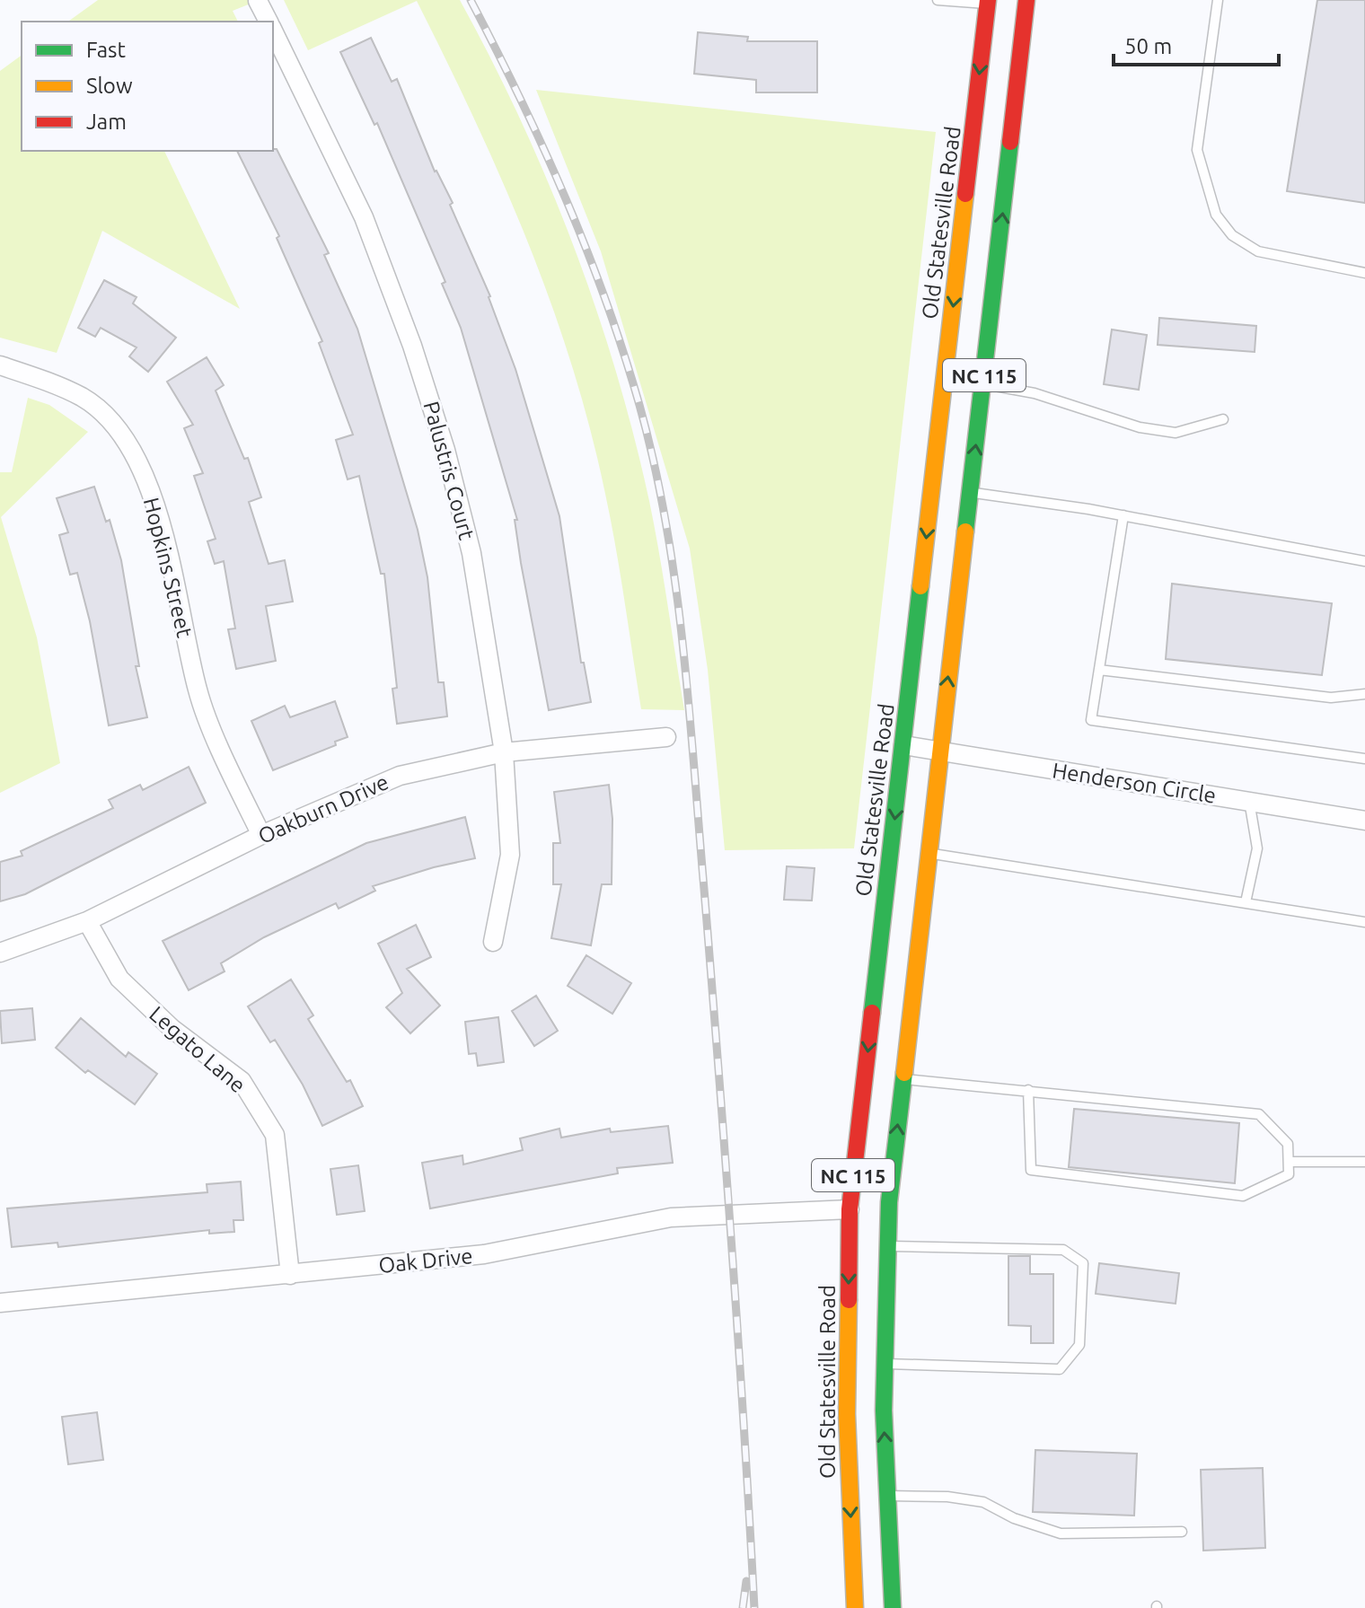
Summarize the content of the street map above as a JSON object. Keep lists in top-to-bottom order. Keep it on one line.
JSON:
{"streets":{"main road":["Old Statesville Road","NC 115"],"street":["Palustris Court","Hopkins Street","Henderson Circle","Oakburn Drive","Legato Lane","Oak Drive"]},"crossings":[["Old Statesville Road","Henderson Circle"],["Old Statesville Road","Oak Drive"],["NC 115","Henderson Circle"],["Palustris Court","Oakburn Drive"],["Hopkins Street","Oakburn Drive"],["Oakburn Drive","Legato Lane"],["Legato Lane","Oak Drive"]],"legend":["Fast","Slow","Jam"],"scale_bar":"50 m"}
